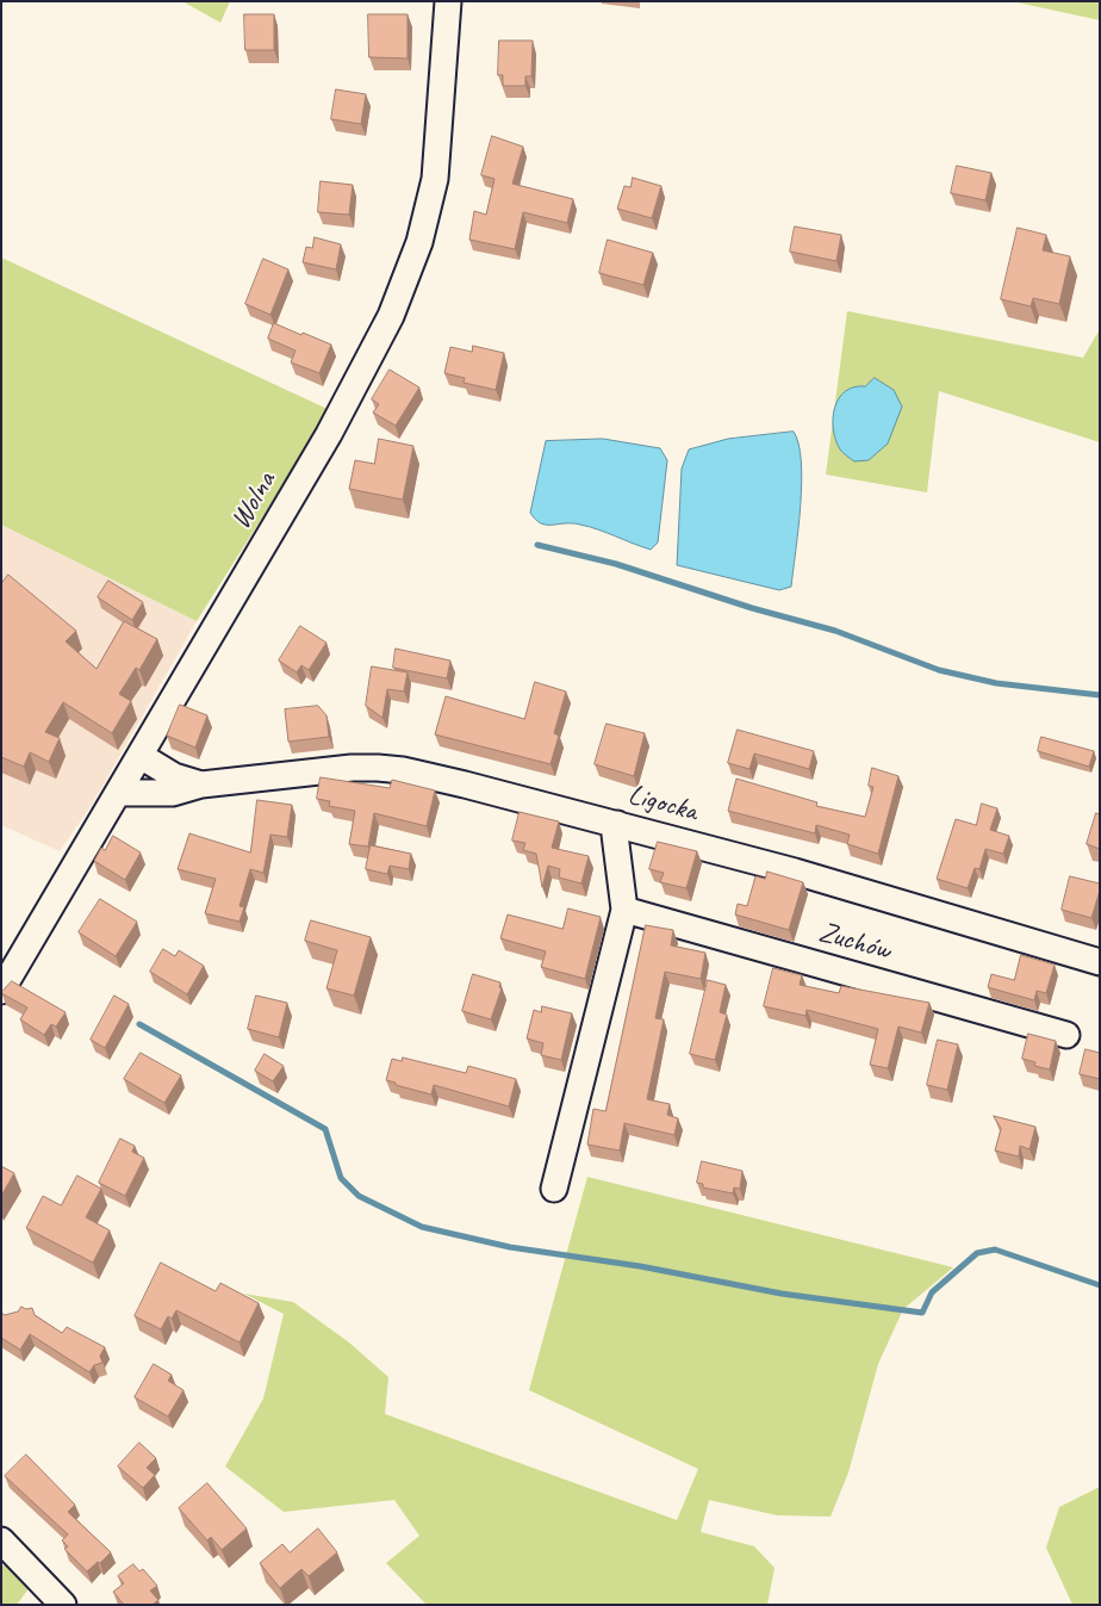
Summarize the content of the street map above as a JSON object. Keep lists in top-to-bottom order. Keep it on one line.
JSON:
{"streets":{"street":["Wolna","Ligocka","Zuchów"]},"crossings":[["Wolna","Ligocka"]]}
